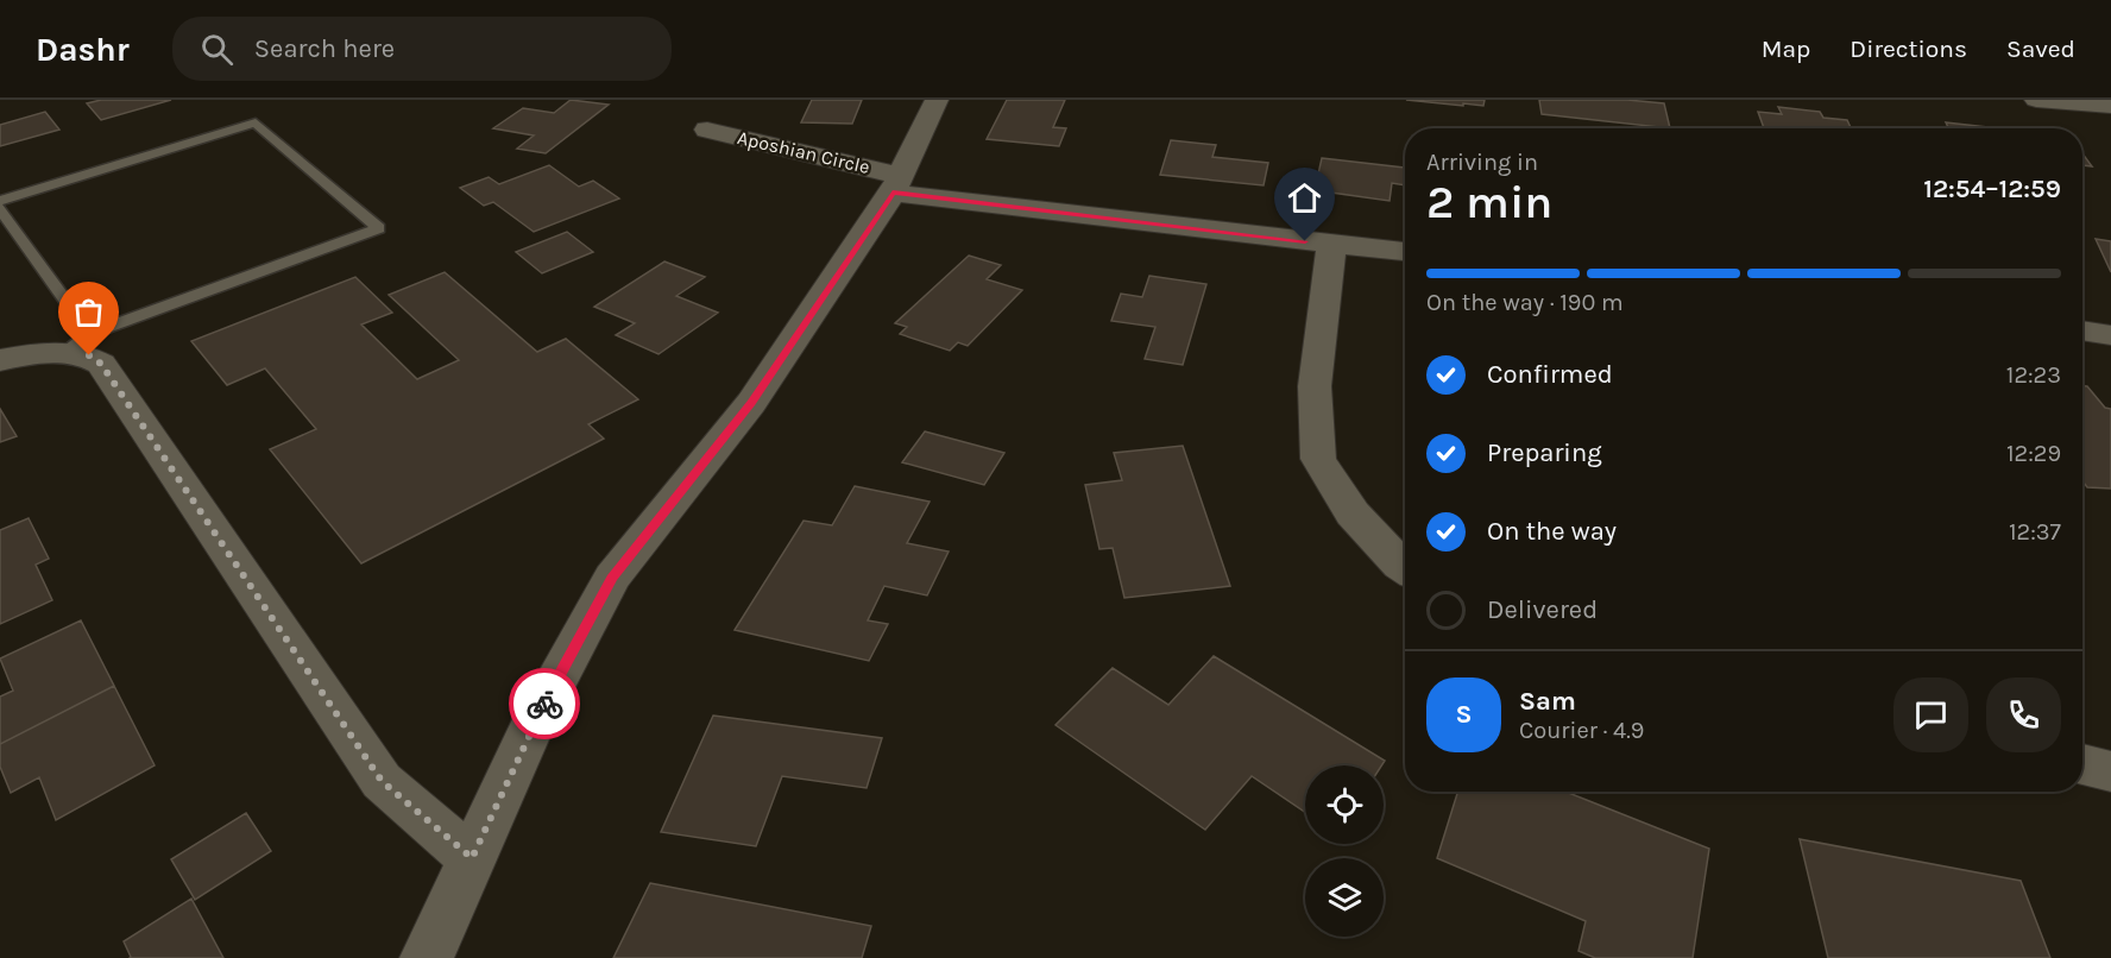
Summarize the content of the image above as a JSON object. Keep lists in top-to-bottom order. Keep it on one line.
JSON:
{"streets":{"street":["Aposhian Circle"]},"page":{"header":"Dashr","search":"Search here","nav":["Map","Directions","Saved"],"heading":["2 min","Arriving in","12:54–12:59"],"panel":["Sam","Courier · 4.9"],"bar":"On the way · 190 m","list":[["Confirmed","12:23"],["Preparing","12:29"],["On the way","12:37"],"Delivered"],"round":"S"}}
